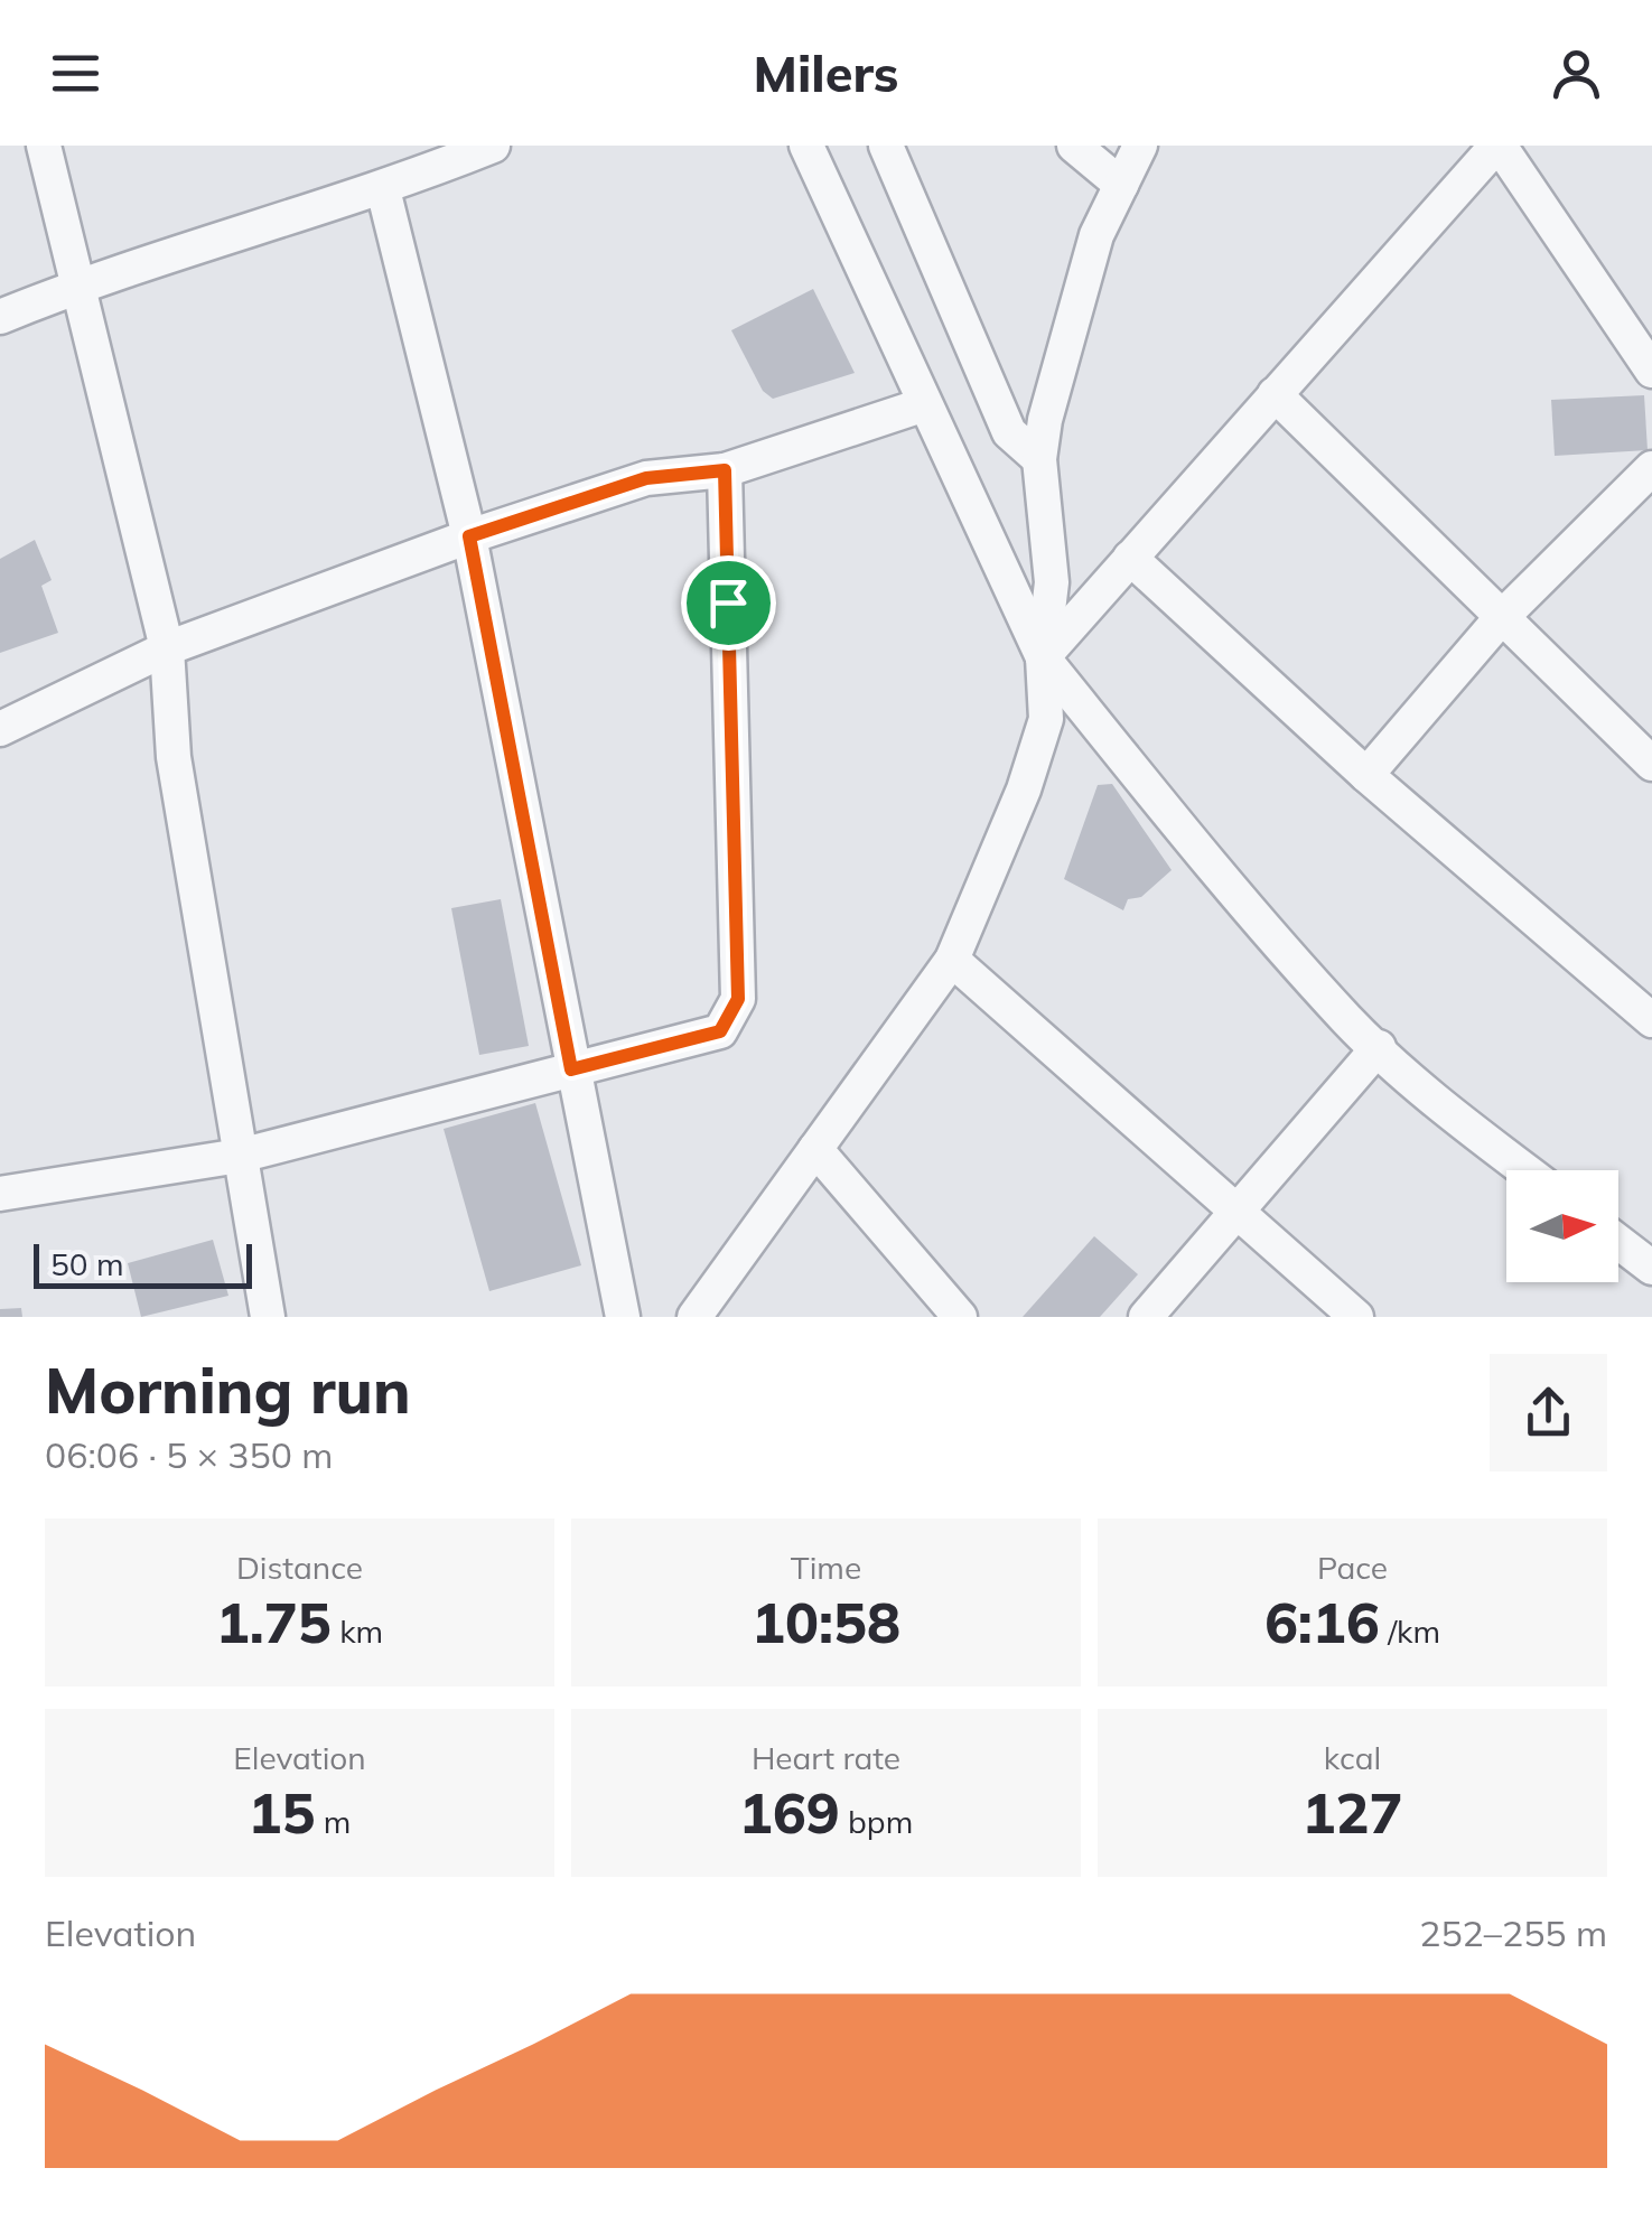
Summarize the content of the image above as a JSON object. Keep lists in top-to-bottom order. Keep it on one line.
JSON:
{"scale_bar":"50 m","north":"right","page":{"header":"Milers","scale":"50 m","heading":["Morning run","06:06 · 5 × 350 m"],"stats":[["Distance","1.75 km"],["Time","10:58"],["Pace","6:16 /km"],["Elevation","15 m"],["Heart rate","169 bpm"],["kcal","127"]],"chart":["Elevation","252–255 m"]}}
